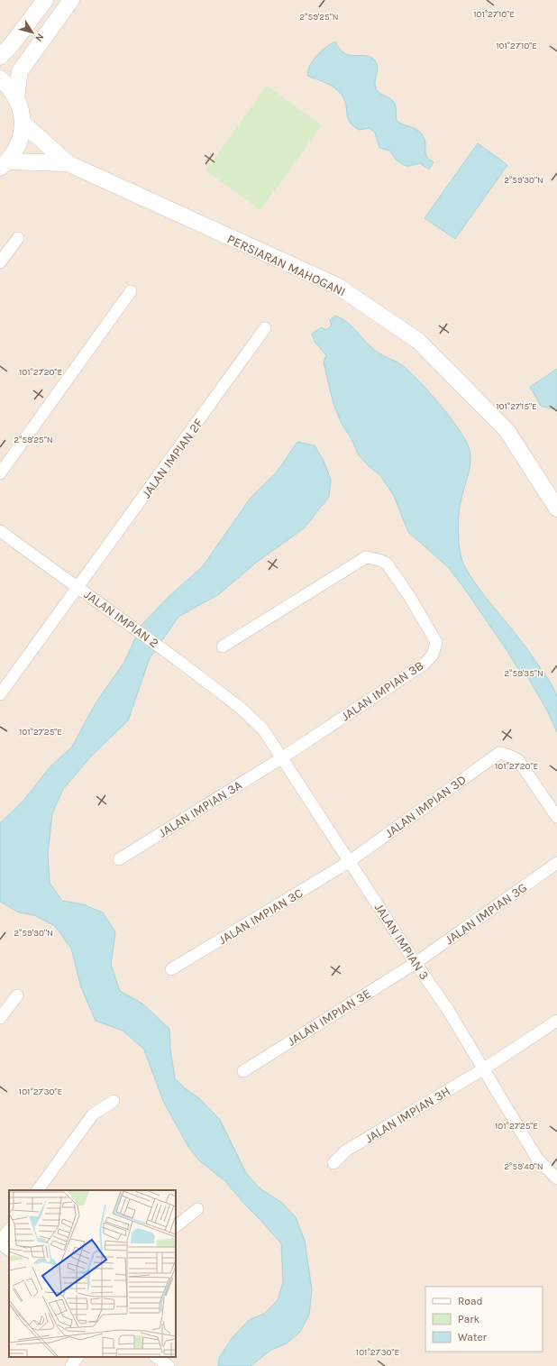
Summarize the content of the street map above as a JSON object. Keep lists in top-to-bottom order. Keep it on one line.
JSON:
{"streets":{"main road":["PERSIARAN MAHOGANI"],"street":["JALAN IMPIAN 2F","JALAN IMPIAN 2","JALAN IMPIAN 3B","JALAN IMPIAN 3D","JALAN IMPIAN 3A","JALAN IMPIAN 3G","JALAN IMPIAN 3C","JALAN IMPIAN 3","JALAN IMPIAN 3E","JALAN IMPIAN 3H"]},"crossings":[["JALAN IMPIAN 2F","JALAN IMPIAN 2"],["JALAN IMPIAN 2","JALAN IMPIAN 3"],["JALAN IMPIAN 3B","JALAN IMPIAN 3A"],["JALAN IMPIAN 3B","JALAN IMPIAN 3"],["JALAN IMPIAN 3D","JALAN IMPIAN 3C"],["JALAN IMPIAN 3D","JALAN IMPIAN 3"],["JALAN IMPIAN 3A","JALAN IMPIAN 3"],["JALAN IMPIAN 3G","JALAN IMPIAN 3"],["JALAN IMPIAN 3G","JALAN IMPIAN 3E"],["JALAN IMPIAN 3C","JALAN IMPIAN 3"],["JALAN IMPIAN 3","JALAN IMPIAN 3E"],["JALAN IMPIAN 3","JALAN IMPIAN 3H"]],"legend":["Road","Park","Water"],"north":"bottom right","coordinates":["101°27'10\"E","2°59'25\"N","2°59'30\"N","101°27'20\"E","101°27'15\"E","2°59'35\"N","101°27'25\"E","101°27'30\"E","2°59'40\"N"]}
